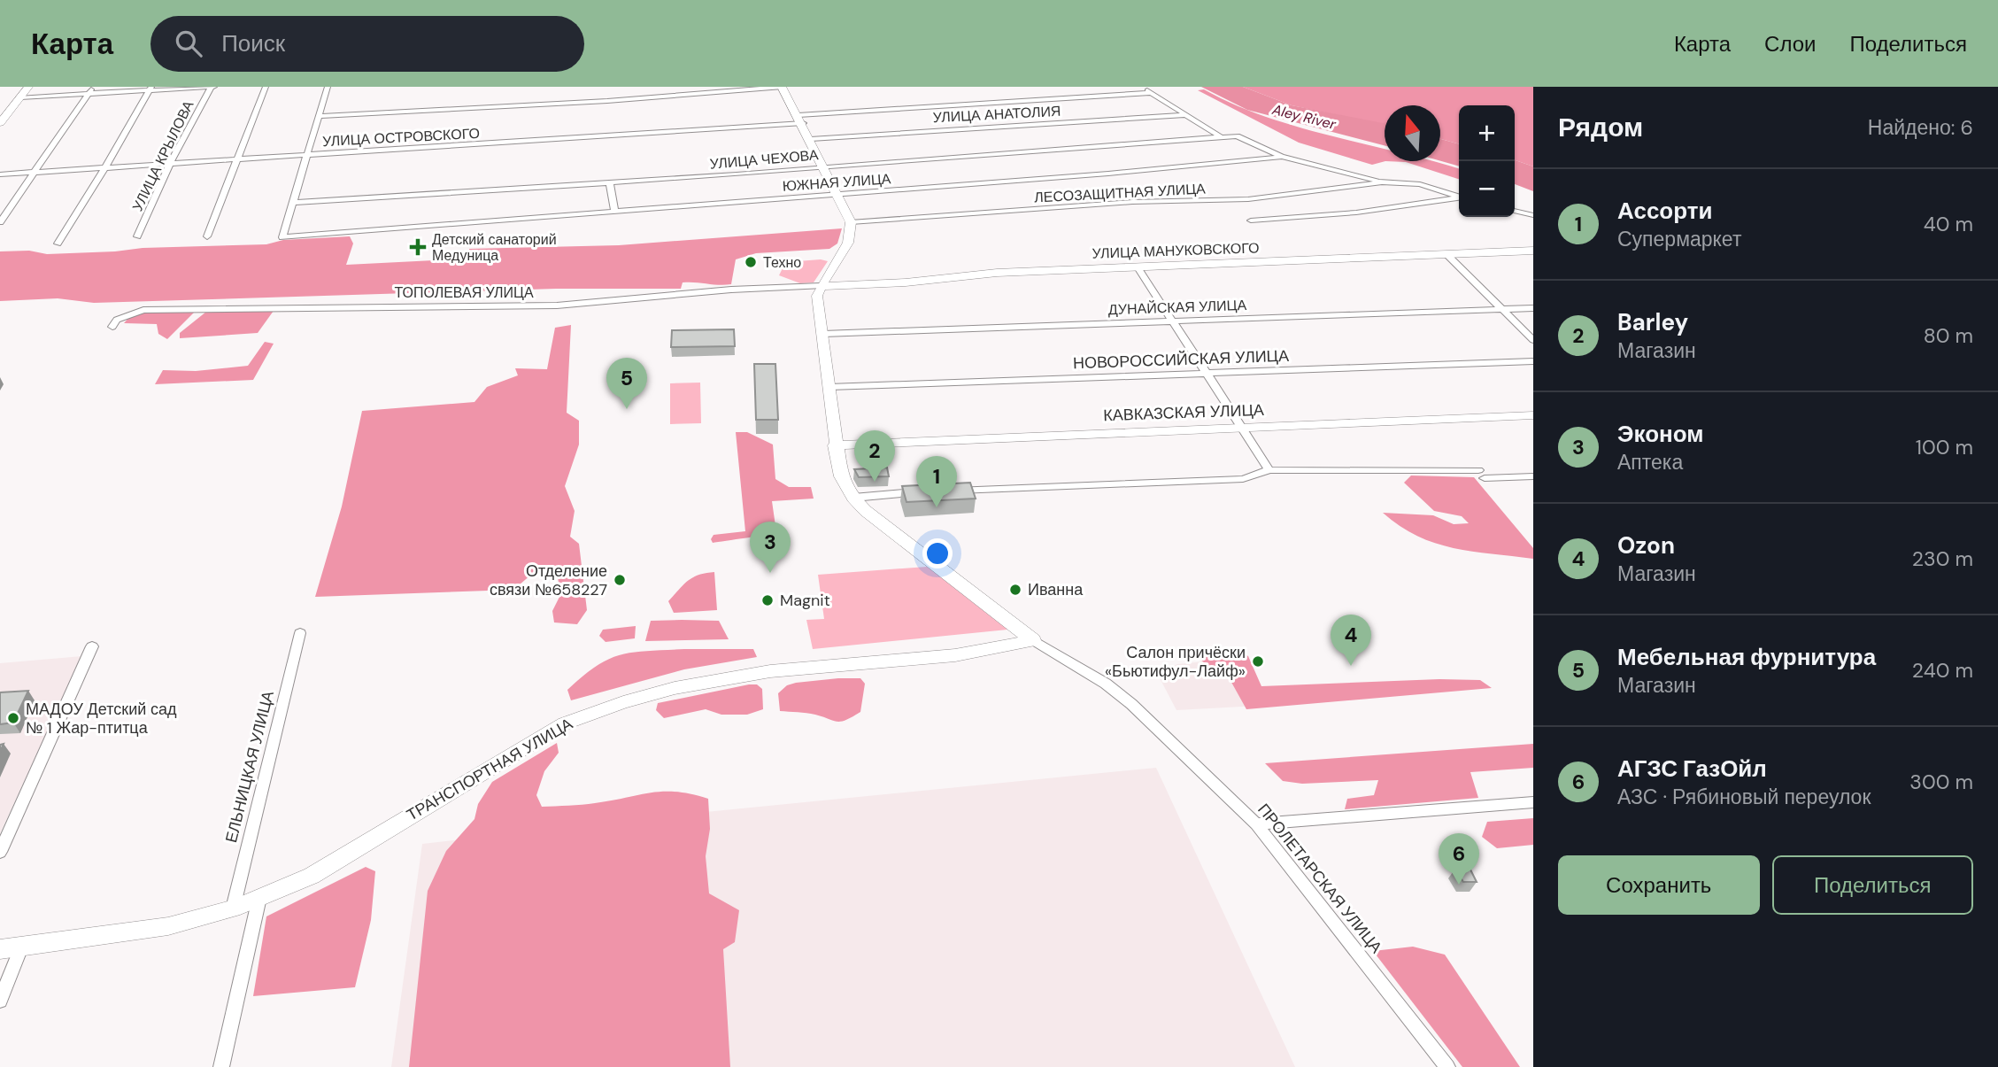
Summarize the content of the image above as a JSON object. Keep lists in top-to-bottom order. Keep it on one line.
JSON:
{"streets":{"street":["УЛИЦА АНАТОЛИЯ","УЛИЦА ОСТРОВСКОГО","УЛИЦА КРЫЛОВА","УЛИЦА ЧЕХОВА","ЮЖНАЯ УЛИЦА","ЛЕСОЗАЩИТНАЯ УЛИЦА","УЛИЦА МАНУКОВСКОГО","ТОПОЛЕВАЯ УЛИЦА","ДУНАЙСКАЯ УЛИЦА","НОВОРОССИЙСКАЯ УЛИЦА","КАВКАЗСКАЯ УЛИЦА","ЕЛЬНИЦКАЯ УЛИЦА","ТРАНСПОРТНАЯ УЛИЦА","ПРОЛЕТАРСКАЯ УЛИЦА"]},"crossings":[["УЛИЦА ОСТРОВСКОГО","УЛИЦА КРЫЛОВА"],["УЛИЦА ЧЕХОВА","ЮЖНАЯ УЛИЦА"],["ЮЖНАЯ УЛИЦА","ЛЕСОЗАЩИТНАЯ УЛИЦА"],["УЛИЦА МАНУКОВСКОГО","ТОПОЛЕВАЯ УЛИЦА"],["УЛИЦА МАНУКОВСКОГО","ПРОЛЕТАРСКАЯ УЛИЦА"],["ТОПОЛЕВАЯ УЛИЦА","ПРОЛЕТАРСКАЯ УЛИЦА"],["ДУНАЙСКАЯ УЛИЦА","ПРОЛЕТАРСКАЯ УЛИЦА"],["НОВОРОССИЙСКАЯ УЛИЦА","ПРОЛЕТАРСКАЯ УЛИЦА"],["КАВКАЗСКАЯ УЛИЦА","ПРОЛЕТАРСКАЯ УЛИЦА"],["ЕЛЬНИЦКАЯ УЛИЦА","ТРАНСПОРТНАЯ УЛИЦА"],["ТРАНСПОРТНАЯ УЛИЦА","ПРОЛЕТАРСКАЯ УЛИЦА"]],"water":["Aley River"],"places":{"health":["Детский санаторий Медуница"],"other":["Техно","Отделение связи №658227","Иванна","Magnit","Салон причёски «Бьютифул-Лайф»","МАДОУ Детский сад № 1 Жар-птитца"]},"north":"top","page":{"header":"Карта","search":"Поиск","nav":["Карта","Слои","Поделиться"],"heading":["Рядом","Найдено: 6"],"map_buttons":["+","−"],"list":[{"mark":"1","name":"Ассорти","note":"Супермаркет","value":"40 m"},{"mark":"2","name":"Barley","note":"Магазин","value":"80 m"},{"mark":"3","name":"Эконом","note":"Аптека","value":"100 m"},{"mark":"4","name":"Ozon","note":"Магазин","value":"230 m"},{"mark":"5","name":"Мебельная фурнитура","note":"Магазин","value":"240 m"},{"mark":"6","name":"АГЗС ГазОйл","note":"АЗС · Рябиновый переулок","value":"300 m"}],"pins":["5","2","1","3","4","6"],"buttons":["Сохранить","Поделиться"]}}
